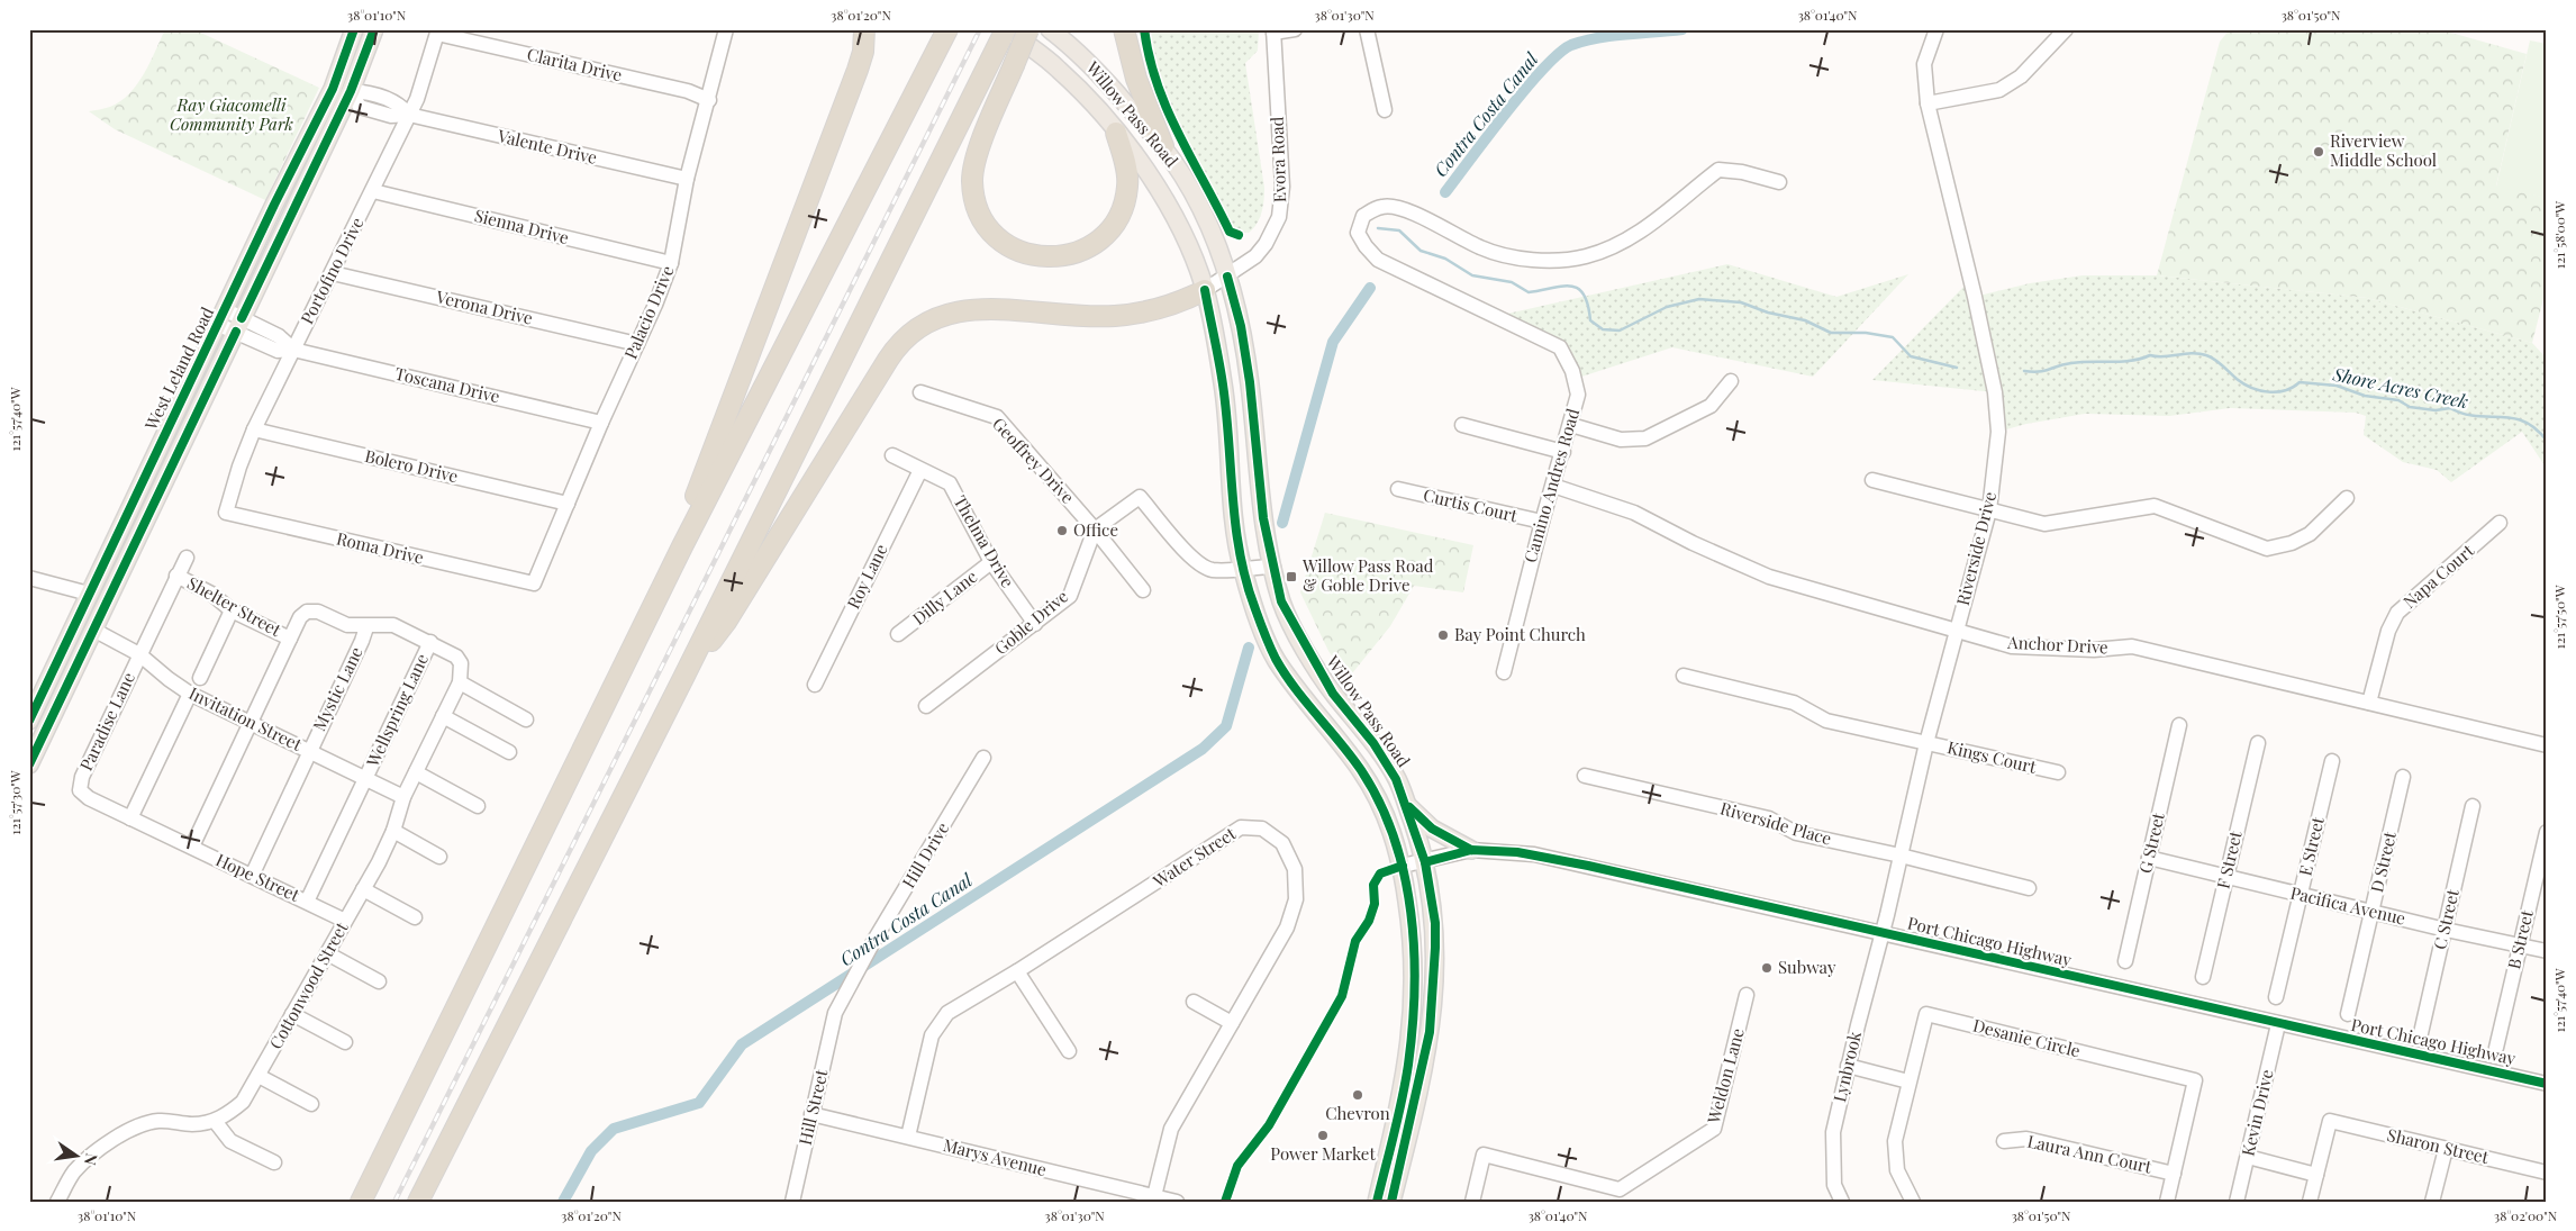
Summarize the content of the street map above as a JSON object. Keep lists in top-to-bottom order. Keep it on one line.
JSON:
{"streets":{"main road":["Willow Pass Road","West Leland Road"],"street":["Clarita Drive","Valente Drive","Evora Road","Sienna Drive","Portofino Drive","Verona Drive","Palacio Drive","Toscana Drive","Geoffrey Drive","Bolero Drive","Camino Andres Road","Curtis Court","Thelma Drive","Roma Drive","Riverside Drive","Roy Lane","Napa Court","Dilly Lane","Shelter Street","Goble Drive","Anchor Drive","Mystic Lane","Wellspring Lane","Invitation Street","Paradise Lane","Kings Court","Riverside Place","G Street","E Street","Hill Drive","Water Street","F Street","D Street","Hope Street","Pacifica Avenue","C Street","B Street","Port Chicago Highway","Cottonwood Street","Desanie Circle","Lynbrook","Weldon Lane","Hill Street","Kevin Drive","Sharon Street","Laura Ann Court","Marys Avenue"]},"crossings":[["Clarita Drive","Portofino Drive"],["Clarita Drive","Palacio Drive"],["Willow Pass Road","Evora Road"],["Willow Pass Road","Port Chicago Highway"],["Valente Drive","Portofino Drive"],["Valente Drive","Palacio Drive"],["Valente Drive","West Leland Road"],["Sienna Drive","Portofino Drive"],["Sienna Drive","Palacio Drive"],["Portofino Drive","Verona Drive"],["Portofino Drive","Toscana Drive"],["Portofino Drive","Bolero Drive"],["Portofino Drive","Roma Drive"],["Verona Drive","Palacio Drive"],["Palacio Drive","Toscana Drive"],["Palacio Drive","Bolero Drive"],["Palacio Drive","Roma Drive"],["West Leland Road","Toscana Drive"],["West Leland Road","Invitation Street"],["Geoffrey Drive","Goble Drive"],["Camino Andres Road","Curtis Court"],["Camino Andres Road","Anchor Drive"],["Thelma Drive","Roy Lane"],["Thelma Drive","Dilly Lane"],["Thelma Drive","Goble Drive"],["Riverside Drive","Anchor Drive"],["Riverside Drive","Kings Court"],["Riverside Drive","Riverside Place"],["Riverside Drive","Port Chicago Highway"],["Riverside Drive","Lynbrook"],["Napa Court","Anchor Drive"],["Shelter Street","Mystic Lane"],["Shelter Street","Wellspring Lane"],["Shelter Street","Paradise Lane"],["Shelter Street","Cottonwood Street"],["Mystic Lane","Invitation Street"],["Mystic Lane","Hope Street"],["Wellspring Lane","Invitation Street"],["Wellspring Lane","Hope Street"],["Invitation Street","Paradise Lane"],["Invitation Street","Cottonwood Street"],["Paradise Lane","Hope Street"],["G Street","Pacifica Avenue"],["E Street","Pacifica Avenue"],["Hill Drive","Hill Street"],["Water Street","Marys Avenue"],["F Street","Pacifica Avenue"],["D Street","Pacifica Avenue"],["Hope Street","Cottonwood Street"],["Pacifica Avenue","C Street"],["Pacifica Avenue","B Street"],["Port Chicago Highway","Lynbrook"],["Port Chicago Highway","Kevin Drive"],["Desanie Circle","Laura Ann Court"],["Hill Street","Marys Avenue"]],"water":["Contra Costa Canal","Shore Acres Creek"],"parks":["Ray Giacomelli Community Park"],"places":{"other":["Riverview Middle School","Office","Bay Point Church","Subway","Chevron","Power Market"],"transit":["Willow Pass Road & Goble Drive"]},"north":"right","coordinates":["38°01'10\"N","38°01'20\"N","38°01'30\"N","38°01'40\"N","38°01'50\"N","121°58'00\"W","121°57'40\"W","121°57'50\"W","121°57'30\"W","38°02'00\"N"]}
